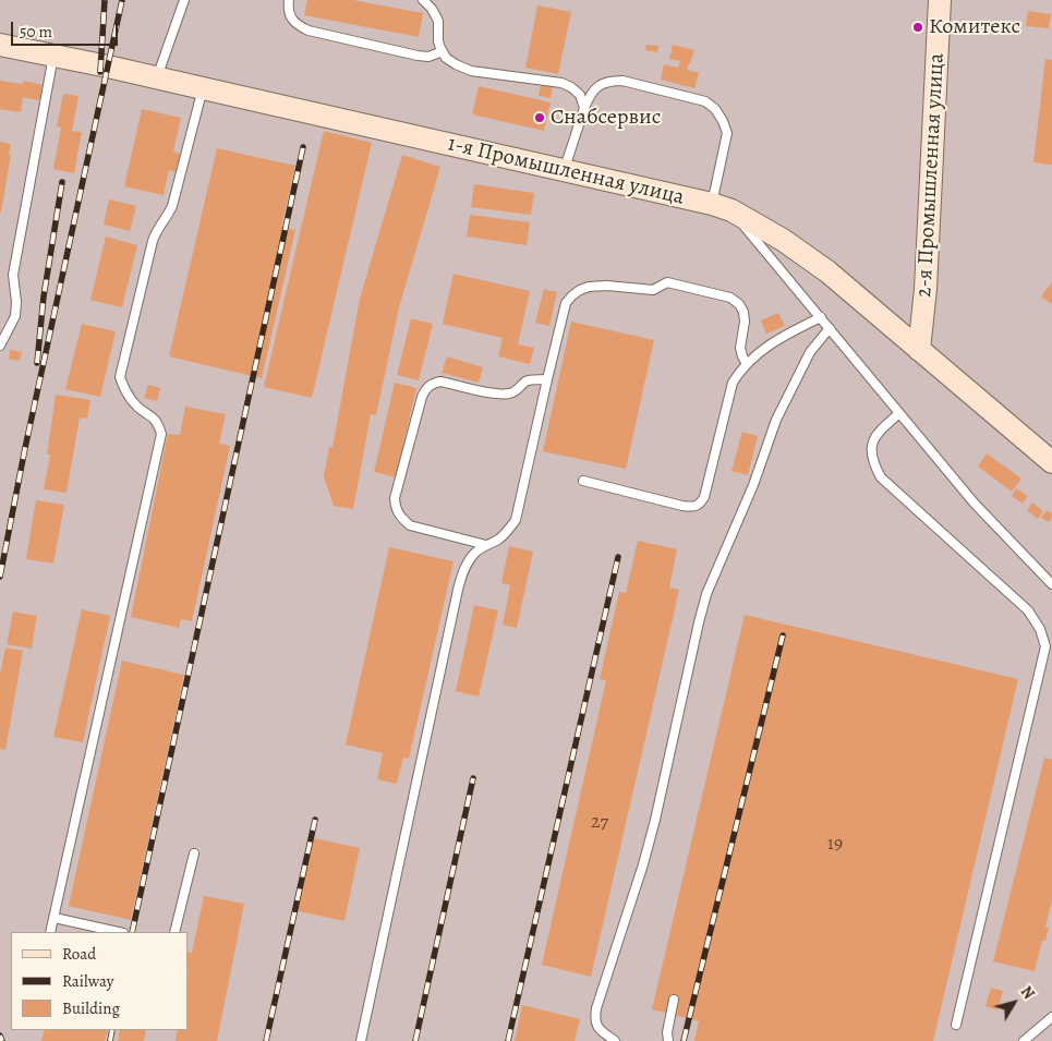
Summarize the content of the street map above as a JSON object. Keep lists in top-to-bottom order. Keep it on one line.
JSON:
{"streets":{"main road":["1-я Промышленная улица","2-я Промышленная улица"]},"crossings":[["1-я Промышленная улица","2-я Промышленная улица"]],"places":["Комитекс","Снабсервис"],"house_numbers":["27","19"],"legend":["Road","Railway","Building"],"scale_bar":"50 m","north":"top right"}
